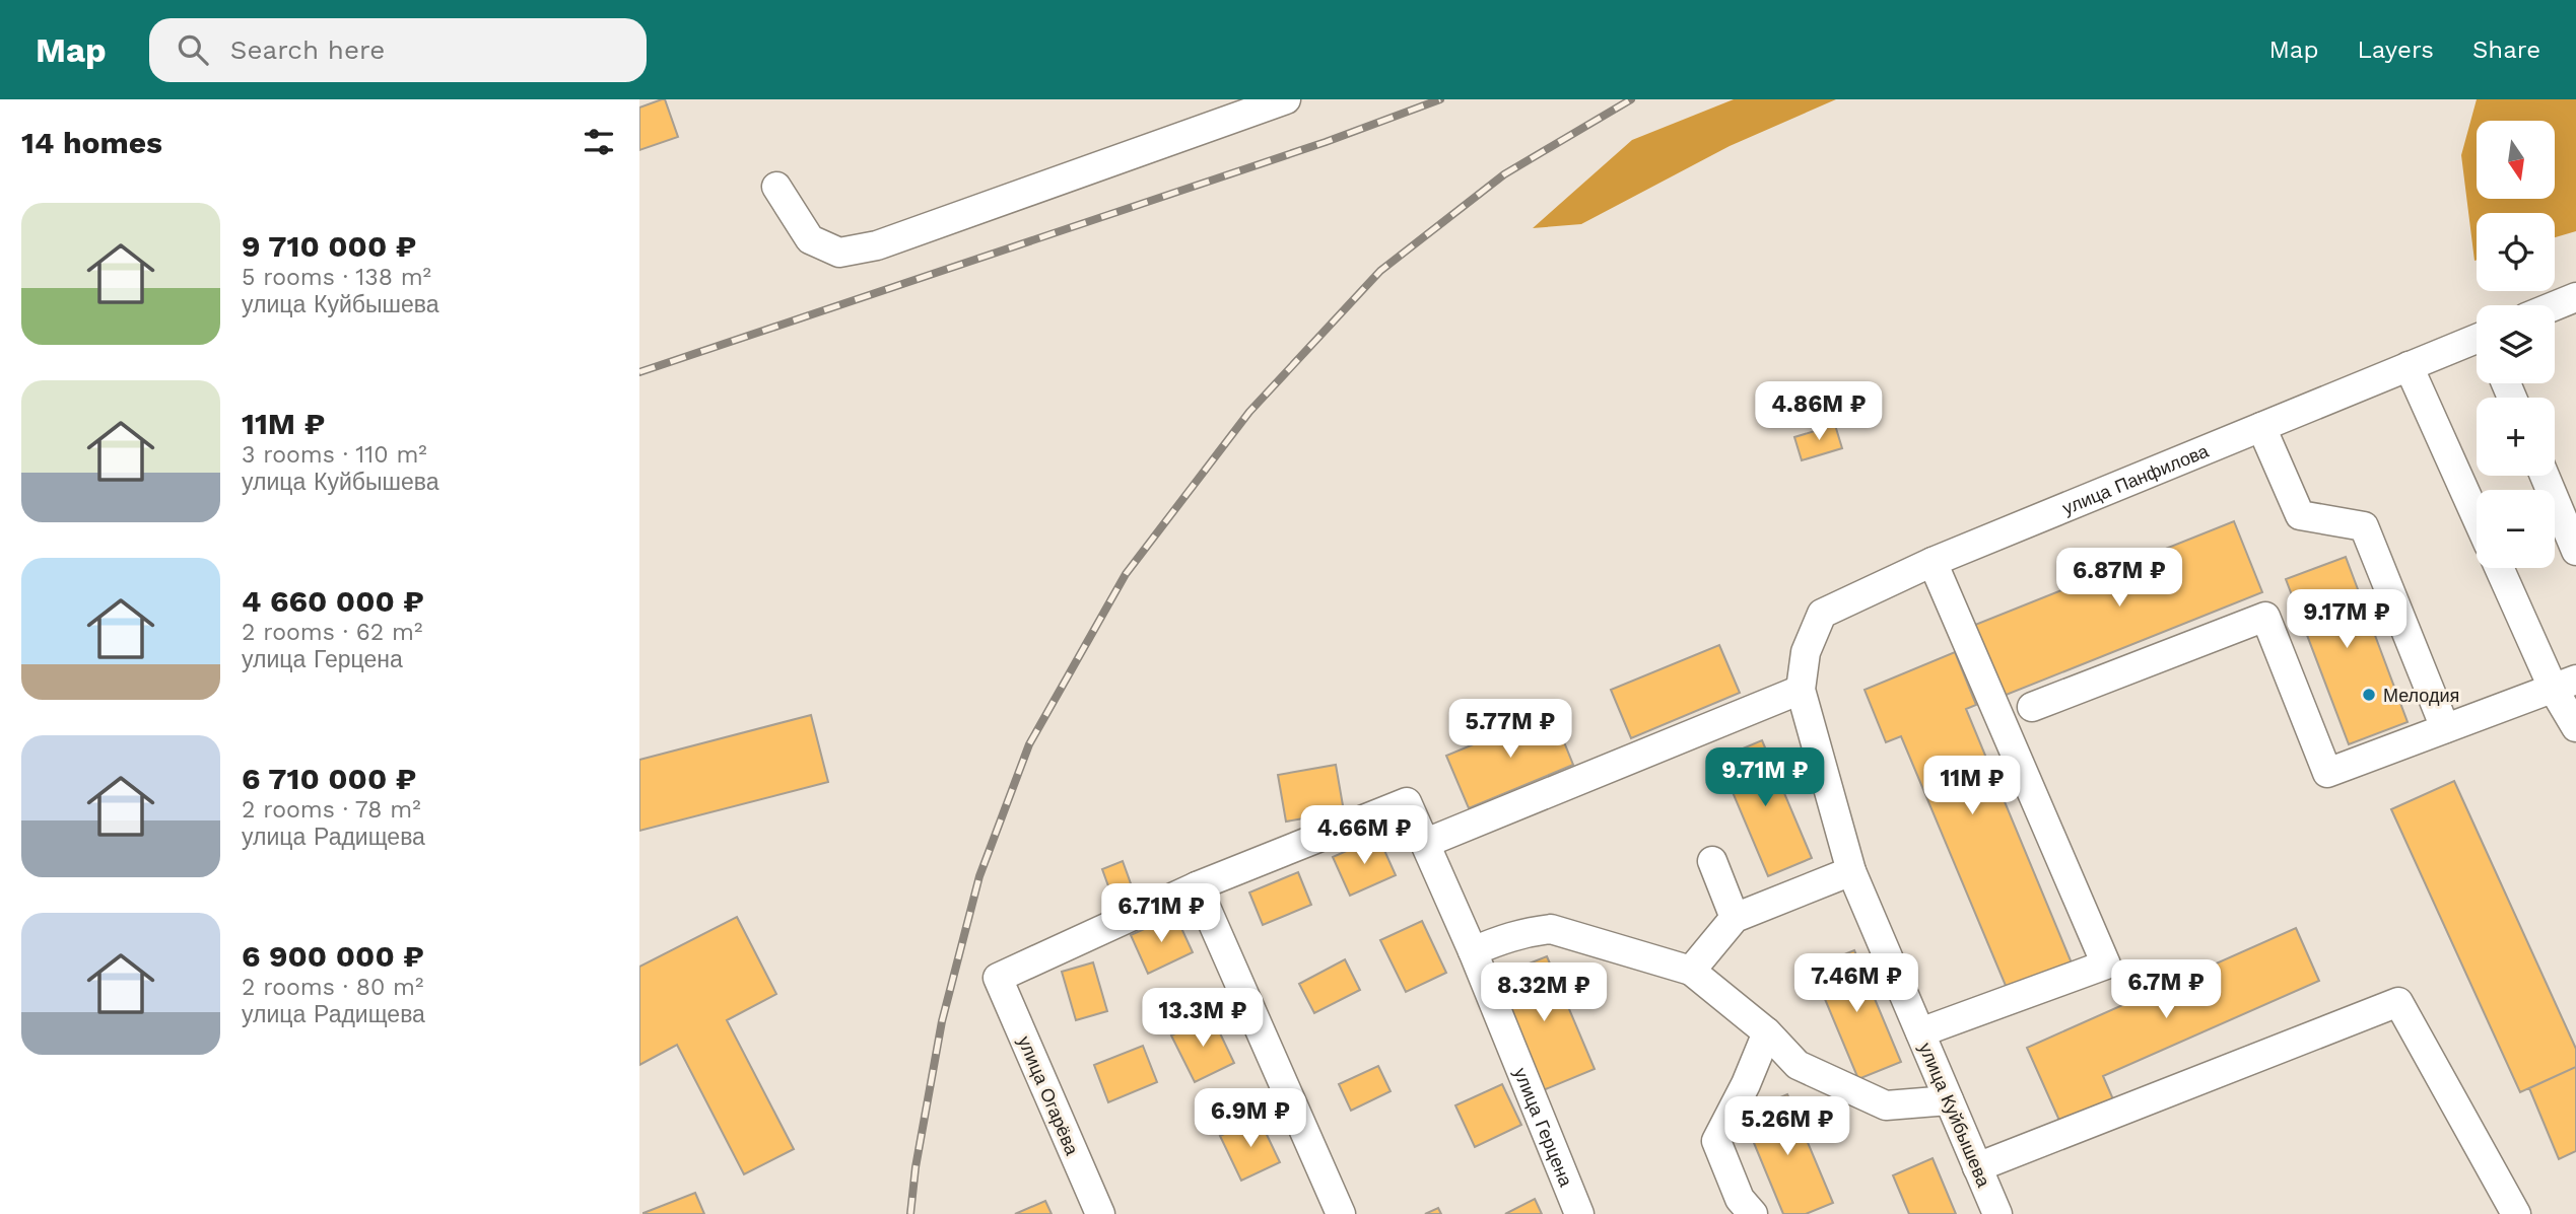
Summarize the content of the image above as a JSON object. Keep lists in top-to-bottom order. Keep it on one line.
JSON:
{"streets":{"street":["улица Панфилова","улица Огарёва","улица Куйбышева","улица Герцена"]},"crossings":[["улица Панфилова","улица Куйбышева"],["улица Огарёва","улица Герцена"]],"places":["Мелодия"],"north":"bottom","page":{"header":"Map","search":"Search here","nav":["Map","Layers","Share"],"heading":"14 homes","map_buttons":["+","−"],"list":[{"name":"9 710 000 ₽","note":"5 rooms · 138 m² · улица Куйбышева"},{"name":"11M ₽","note":"3 rooms · 110 m² · улица Куйбышева"},{"name":"4 660 000 ₽","note":"2 rooms · 62 m² · улица Герцена"},{"name":"6 710 000 ₽","note":"2 rooms · 78 m² · улица Радищева"},{"name":"6 900 000 ₽","note":"2 rooms · 80 m² · улица Радищева"}],"price":["4.86M ₽","6.87M ₽","9.17M ₽","5.77M ₽","9.71M ₽","11M ₽","4.66M ₽","6.71M ₽","7.46M ₽","6.7M ₽","8.32M ₽","13.3M ₽","6.9M ₽","5.26M ₽"]}}
